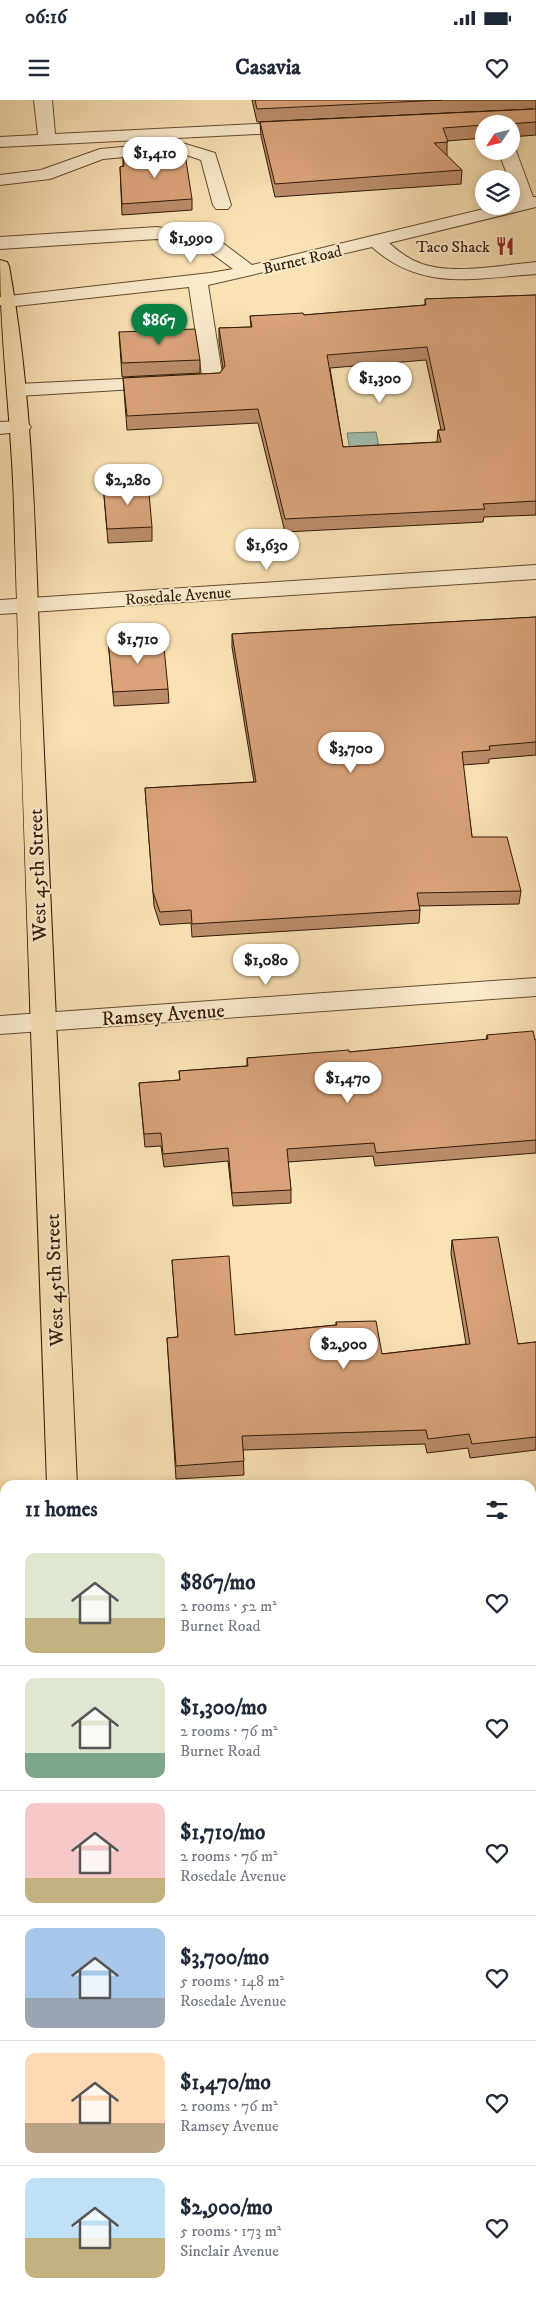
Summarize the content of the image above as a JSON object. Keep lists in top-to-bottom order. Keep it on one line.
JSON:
{"streets":{"main road":["West 45th Street"],"street":["Burnet Road","Rosedale Avenue","Ramsey Avenue"]},"crossings":[["Burnet Road","West 45th Street"],["Rosedale Avenue","West 45th Street"],["West 45th Street","Ramsey Avenue"]],"places":{"restaurant":["Taco Shack"]},"north":"bottom left","page":{"status":"06:16","header":"Casavia","price":["$1,410","$1,990","$867","$1,300","$2,280","$1,630","$1,710","$3,700","$1,080","$1,470","$2,900"],"heading":"11 homes","list":[{"name":"$867/mo","note":"2 rooms · 52 m² · Burnet Road"},{"name":"$1,300/mo","note":"2 rooms · 76 m² · Burnet Road"},{"name":"$1,710/mo","note":"2 rooms · 76 m² · Rosedale Avenue"},{"name":"$3,700/mo","note":"5 rooms · 148 m² · Rosedale Avenue"},{"name":"$1,470/mo","note":"2 rooms · 76 m² · Ramsey Avenue"},{"name":"$2,900/mo","note":"5 rooms · 173 m² · Sinclair Avenue"}]}}
